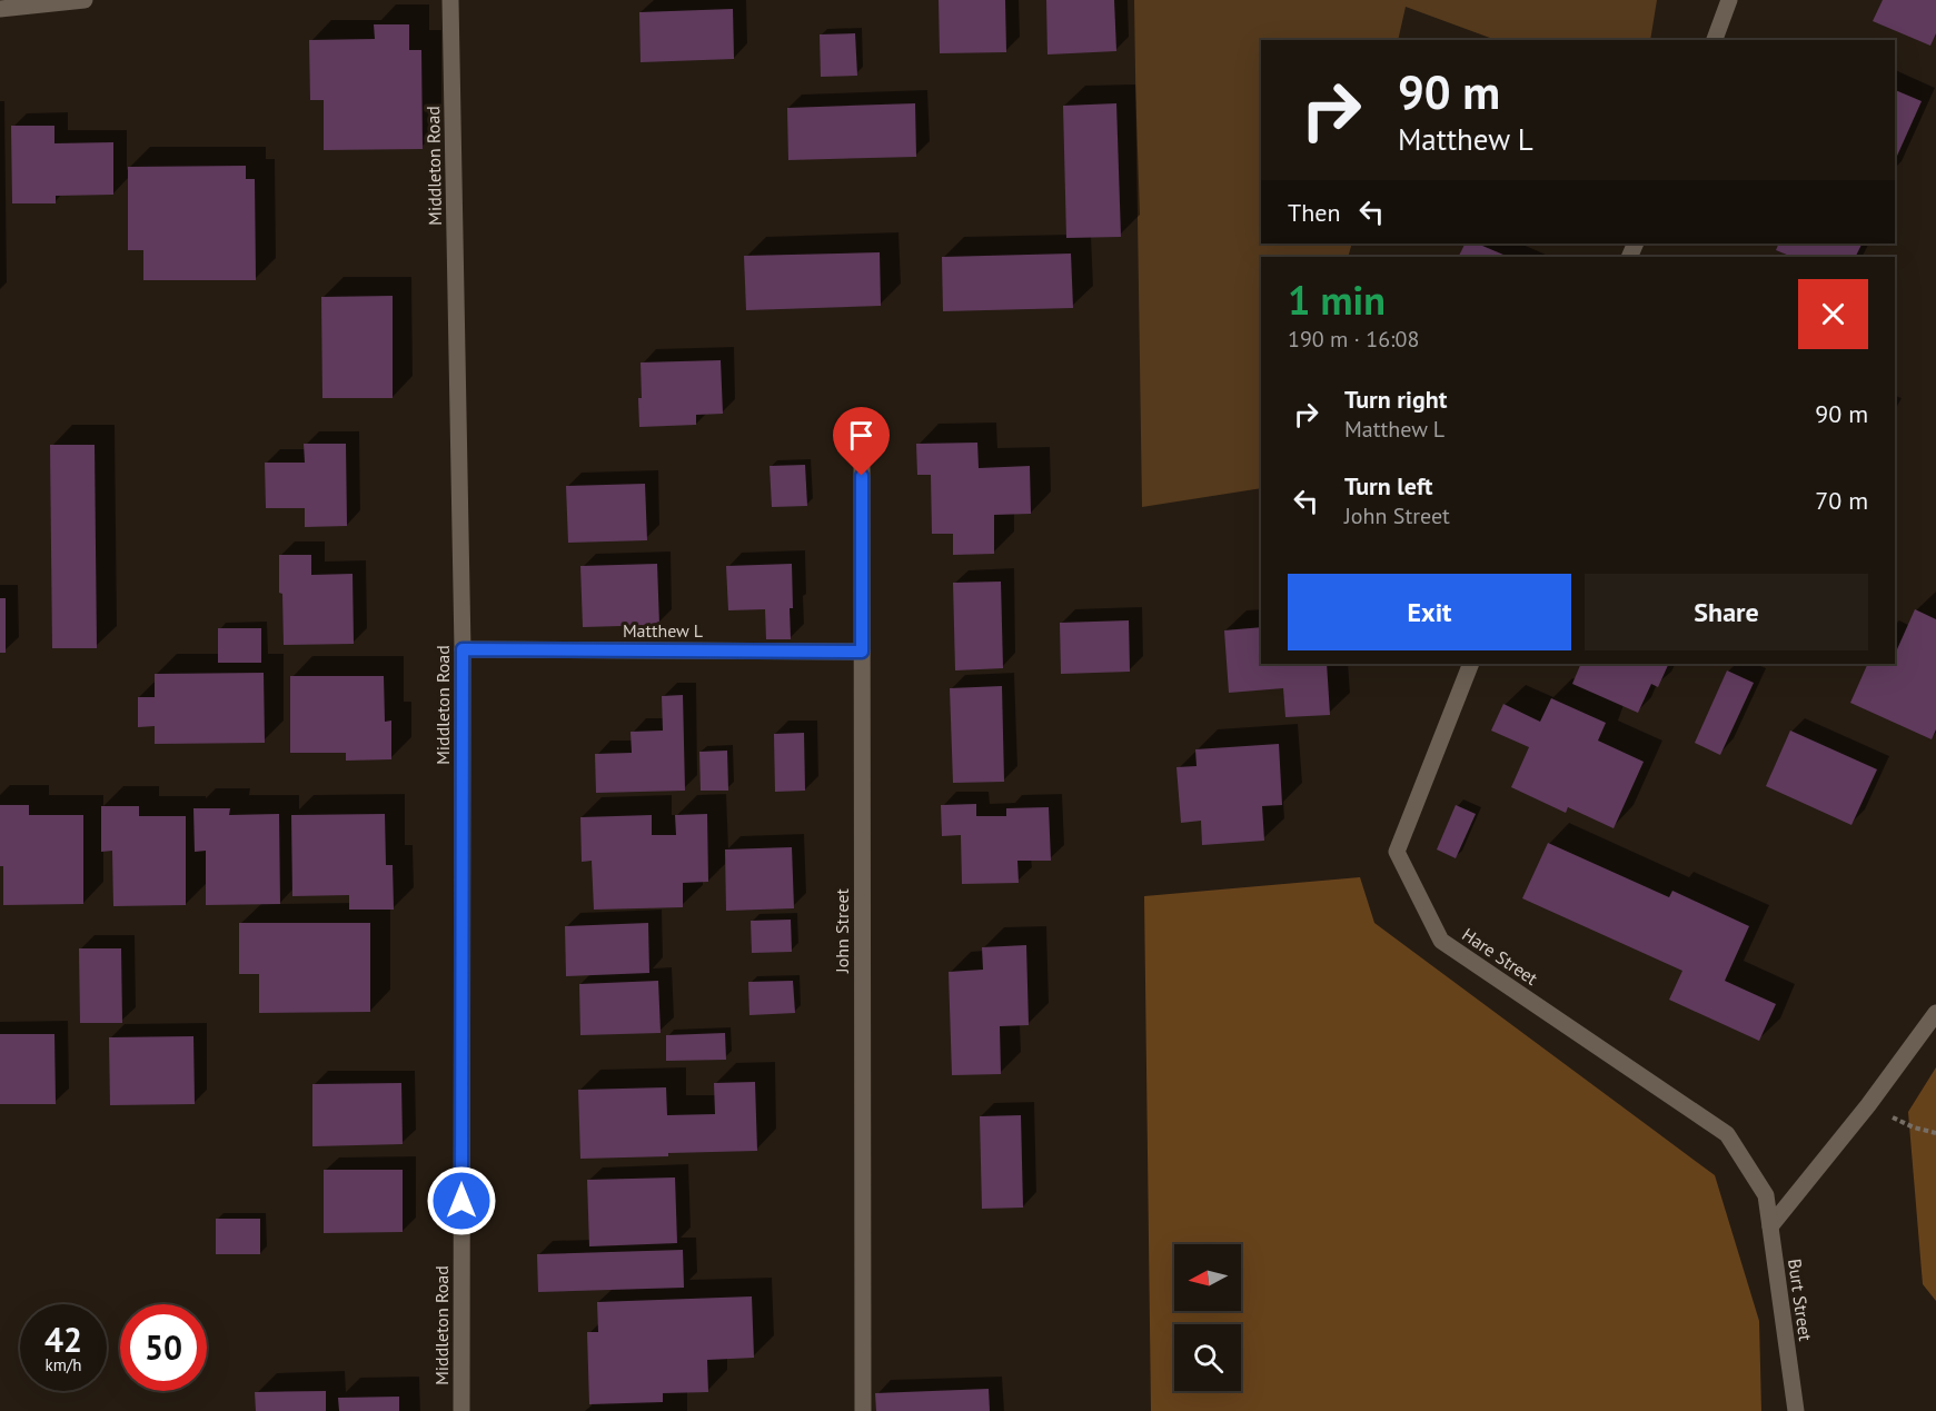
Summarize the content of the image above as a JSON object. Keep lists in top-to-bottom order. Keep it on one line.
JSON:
{"streets":{"street":["Middleton Road","Matthew L","John Street","Hare Street","Burt Street"]},"crossings":[["Middleton Road","Matthew L"],["Matthew L","John Street"],["Hare Street","Burt Street"]],"north":"left","page":{"turn":["90 m","Matthew L"],"then":"Then","heading":["1 min","190 m · 16:08"],"list":[{"name":"Turn right","note":"Matthew L","value":"90 m"},{"name":"Turn left","note":"John Street","value":"70 m"}],"buttons":["Exit","Share"],"speed":"42 km/h","limit":"50"}}
